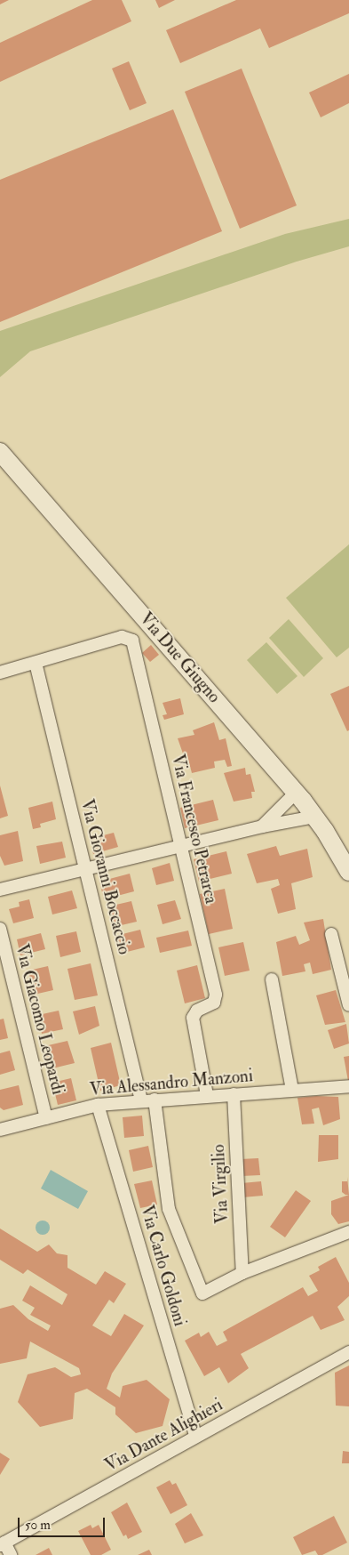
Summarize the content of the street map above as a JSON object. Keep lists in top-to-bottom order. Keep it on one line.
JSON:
{"streets":{"main road":["Via Due Giugno"],"street":["Via Francesco Petrarca","Via Giovanni Boccaccio","Via Giacomo Leopardi","Via Alessandro Manzoni","Via Virgilio","Via Carlo Goldoni","Via Dante Alighieri"]},"crossings":[["Via Francesco Petrarca","Via Giovanni Boccaccio"],["Via Francesco Petrarca","Via Alessandro Manzoni"],["Via Giovanni Boccaccio","Via Alessandro Manzoni"],["Via Giacomo Leopardi","Via Alessandro Manzoni"],["Via Alessandro Manzoni","Via Virgilio"],["Via Alessandro Manzoni","Via Carlo Goldoni"],["Via Carlo Goldoni","Via Dante Alighieri"]],"scale_bar":"50 m"}
